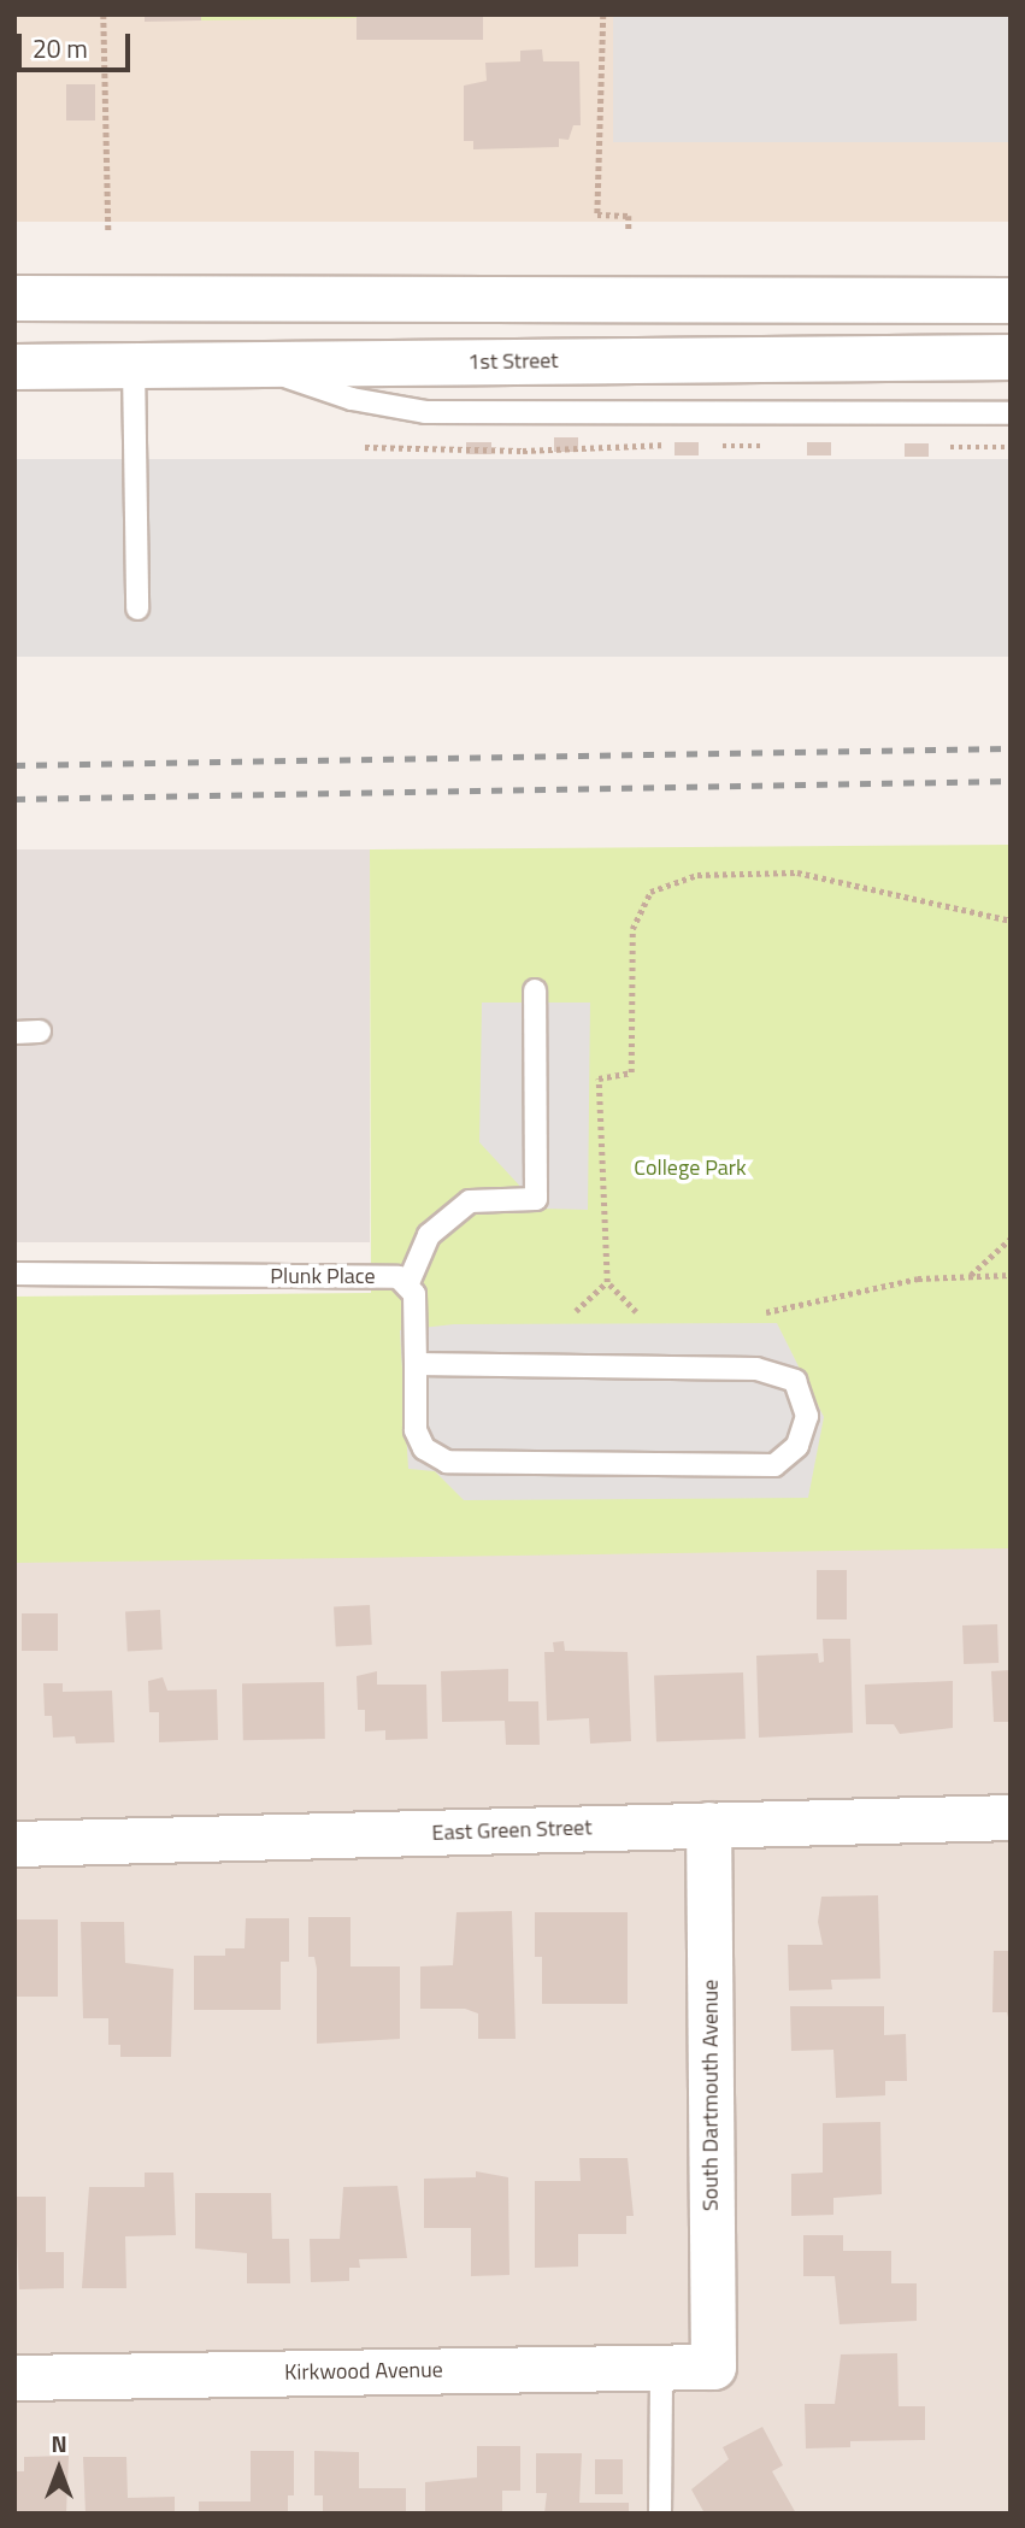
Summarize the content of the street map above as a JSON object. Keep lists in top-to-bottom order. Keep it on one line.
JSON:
{"streets":{"street":["1st Street","East Green Street","South Dartmouth Avenue","Kirkwood Avenue"],"lane":["Plunk Place"]},"crossings":[["East Green Street","South Dartmouth Avenue"],["South Dartmouth Avenue","Kirkwood Avenue"]],"parks":["College Park"],"scale_bar":"20 m","north":"top"}
